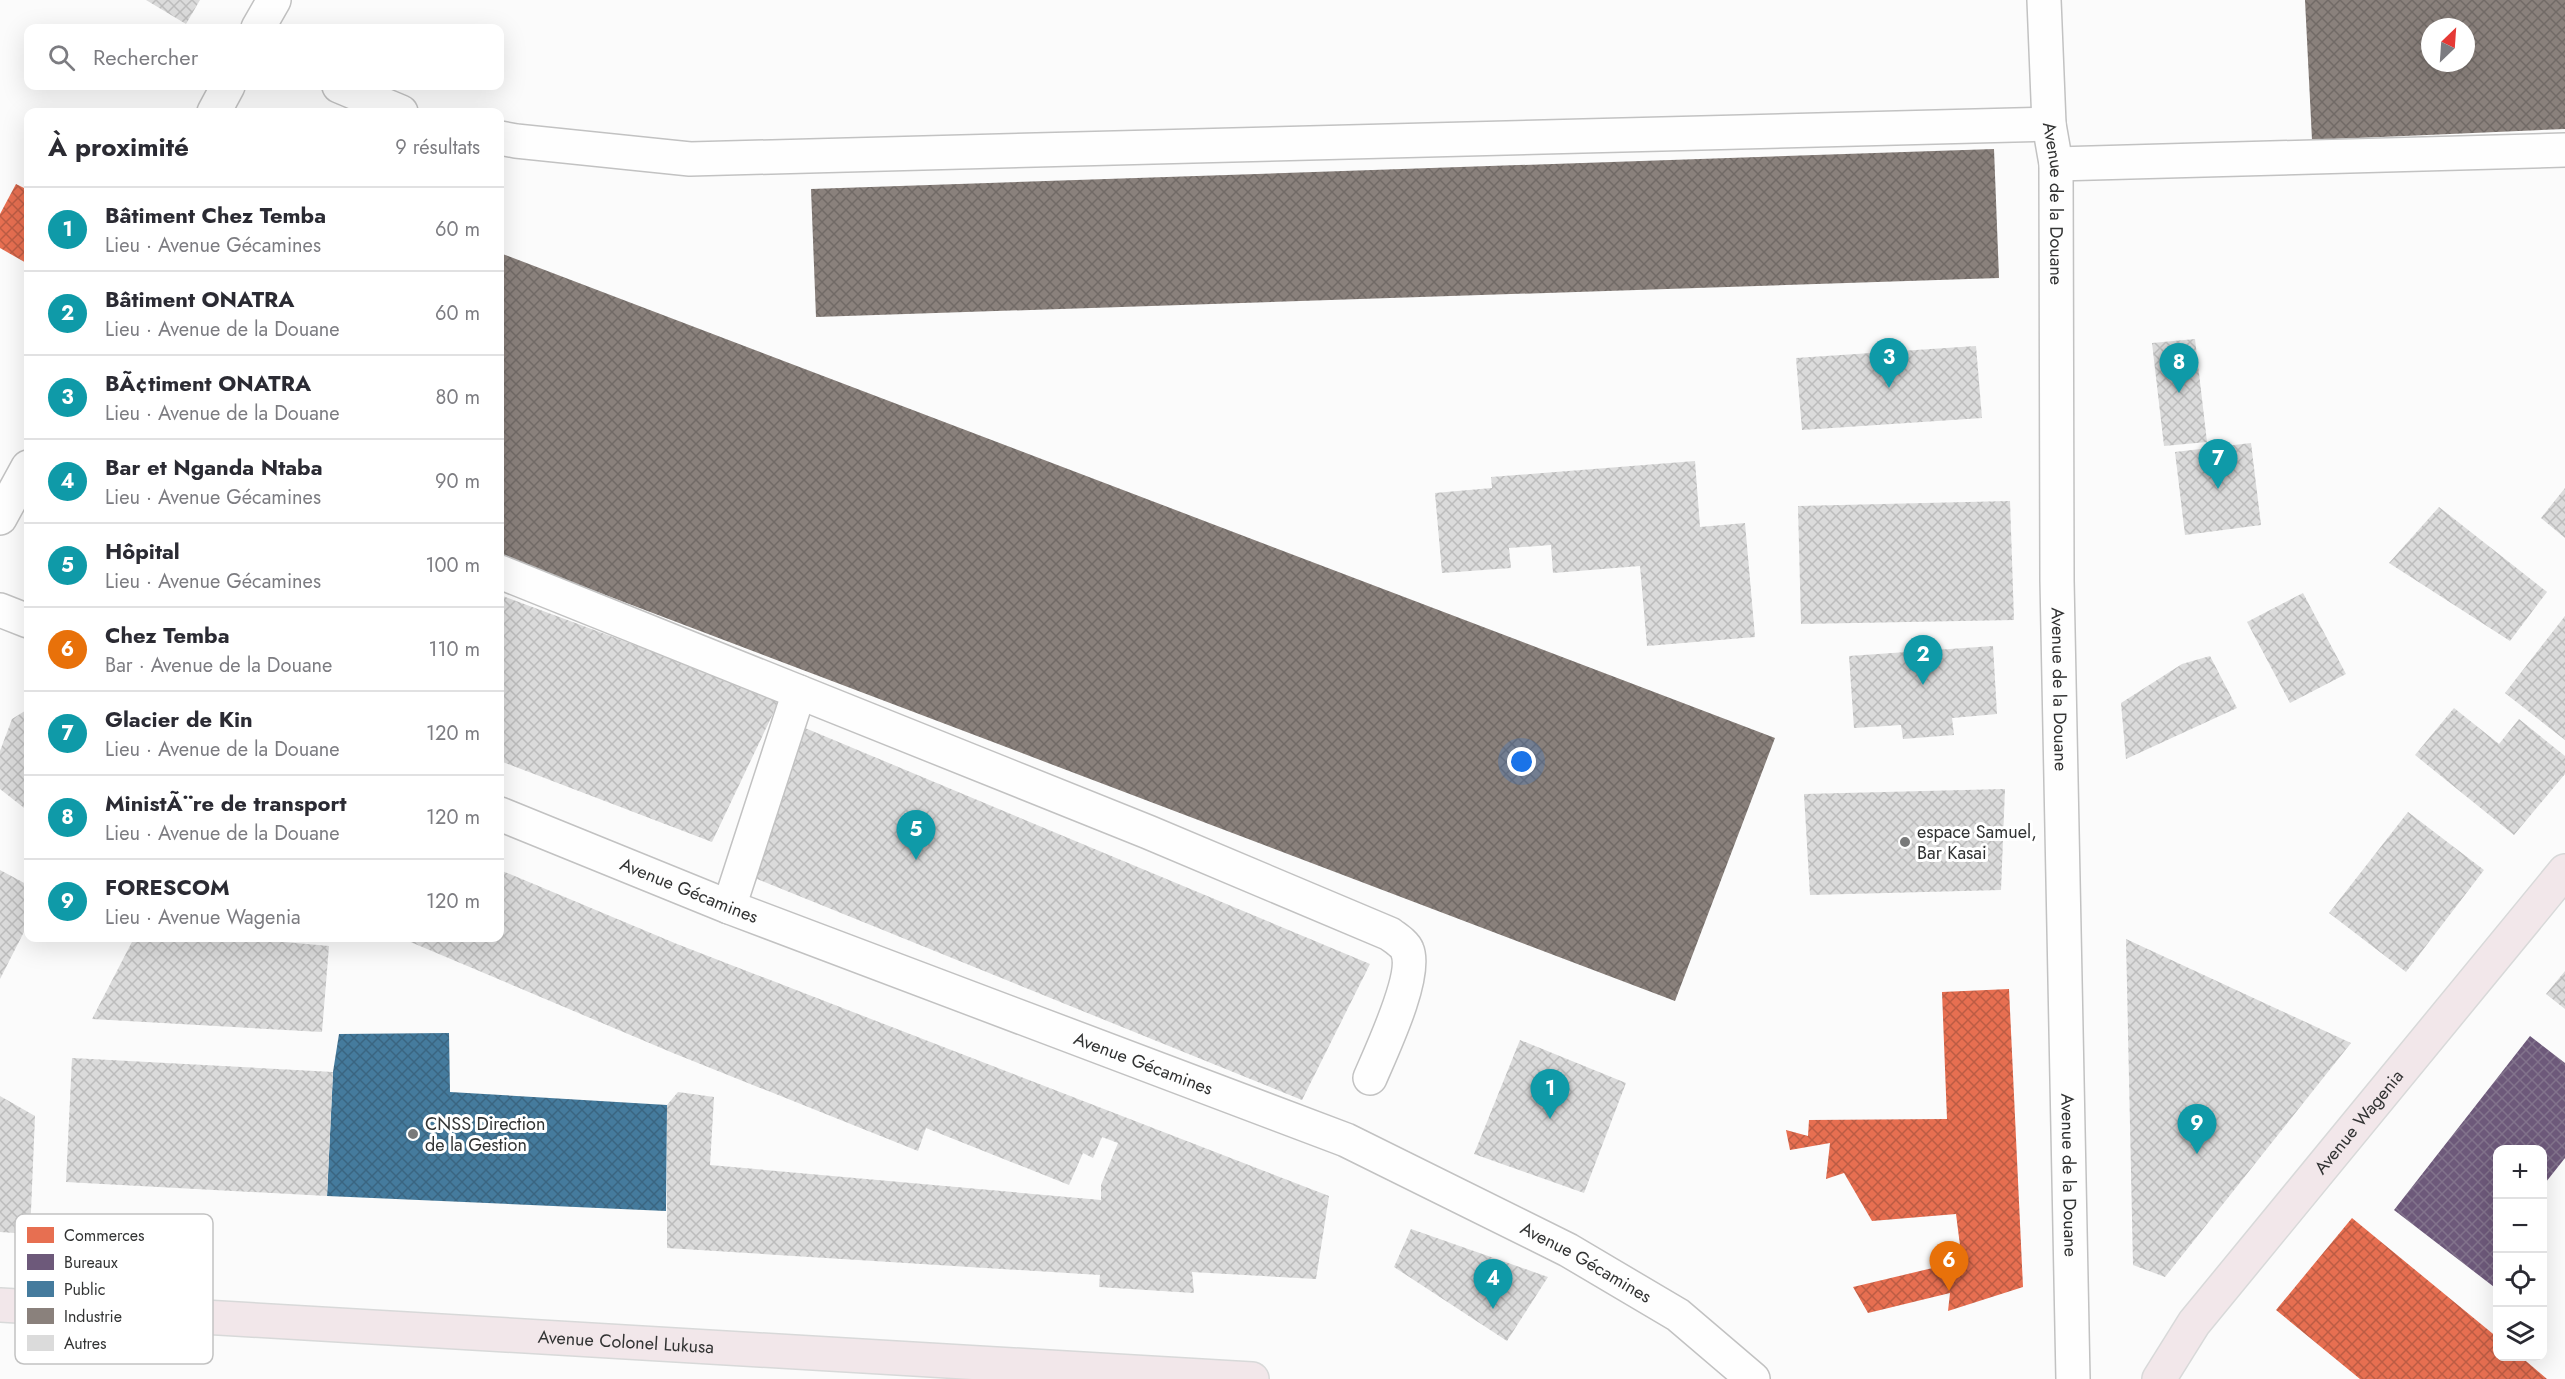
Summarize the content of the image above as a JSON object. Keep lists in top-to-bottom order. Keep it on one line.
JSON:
{"streets":{"main road":["Avenue Wagenia","Avenue Colonel Lukusa"],"street":["Avenue de la Douane","Avenue Gécamines"]},"places":["espace Samuel, Bar Kasai","CNSS Direction de la Gestion"],"legend":["Commerces","Bureaux","Public","Industrie","Autres"],"north":"top right","page":{"search":"Rechercher","heading":["À proximité","9 résultats"],"list":[{"mark":"1","name":"Bâtiment Chez Temba","note":"Lieu · Avenue Gécamines","value":"60 m"},{"mark":"2","name":"Bâtiment ONATRA","note":"Lieu · Avenue de la Douane","value":"60 m"},{"mark":"3","name":"BÃ¢timent ONATRA","note":"Lieu · Avenue de la Douane","value":"80 m"},{"mark":"4","name":"Bar et Nganda Ntaba","note":"Lieu · Avenue Gécamines","value":"90 m"},{"mark":"5","name":"Hôpital","note":"Lieu · Avenue Gécamines","value":"100 m"},{"mark":"6","name":"Chez Temba","note":"Bar · Avenue de la Douane","value":"110 m"},{"mark":"7","name":"Glacier de Kin","note":"Lieu · Avenue de la Douane","value":"120 m"},{"mark":"8","name":"MinistÃ¨re de transport","note":"Lieu · Avenue de la Douane","value":"120 m"},{"mark":"9","name":"FORESCOM","note":"Lieu · Avenue Wagenia","value":"120 m"}],"pins":["3","8","7","2","5","1","9","6","4"],"map_buttons":["+","−"]}}
